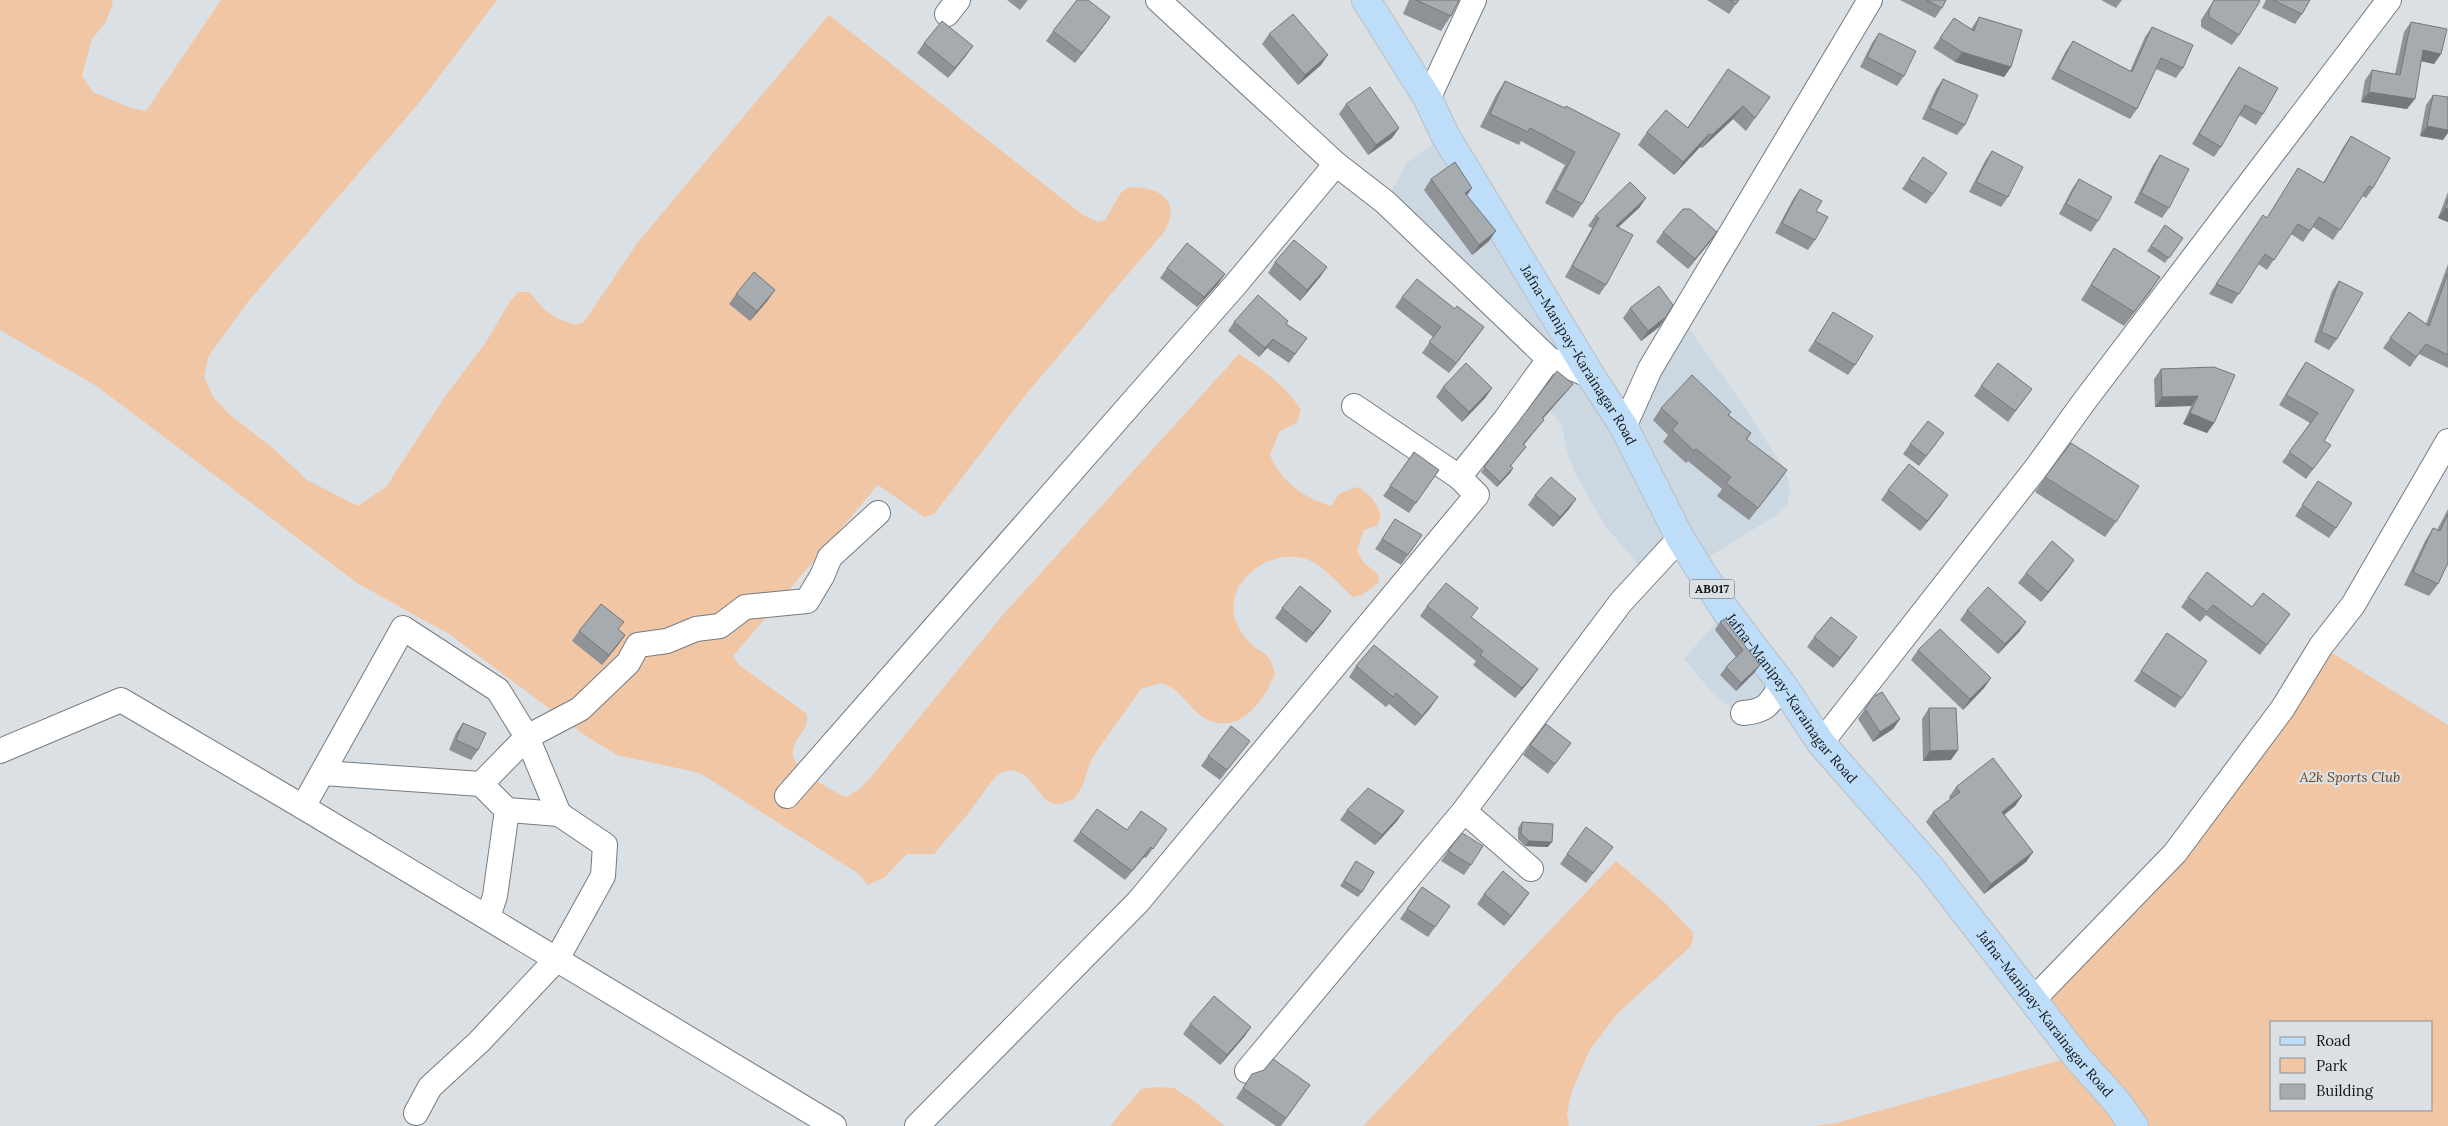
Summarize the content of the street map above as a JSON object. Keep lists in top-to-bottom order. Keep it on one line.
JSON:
{"streets":{"main road":["Jafna-Manipay-Karainagar Road","AB017"]},"parks":["A2k Sports Club"],"legend":["Road","Park","Building"]}
